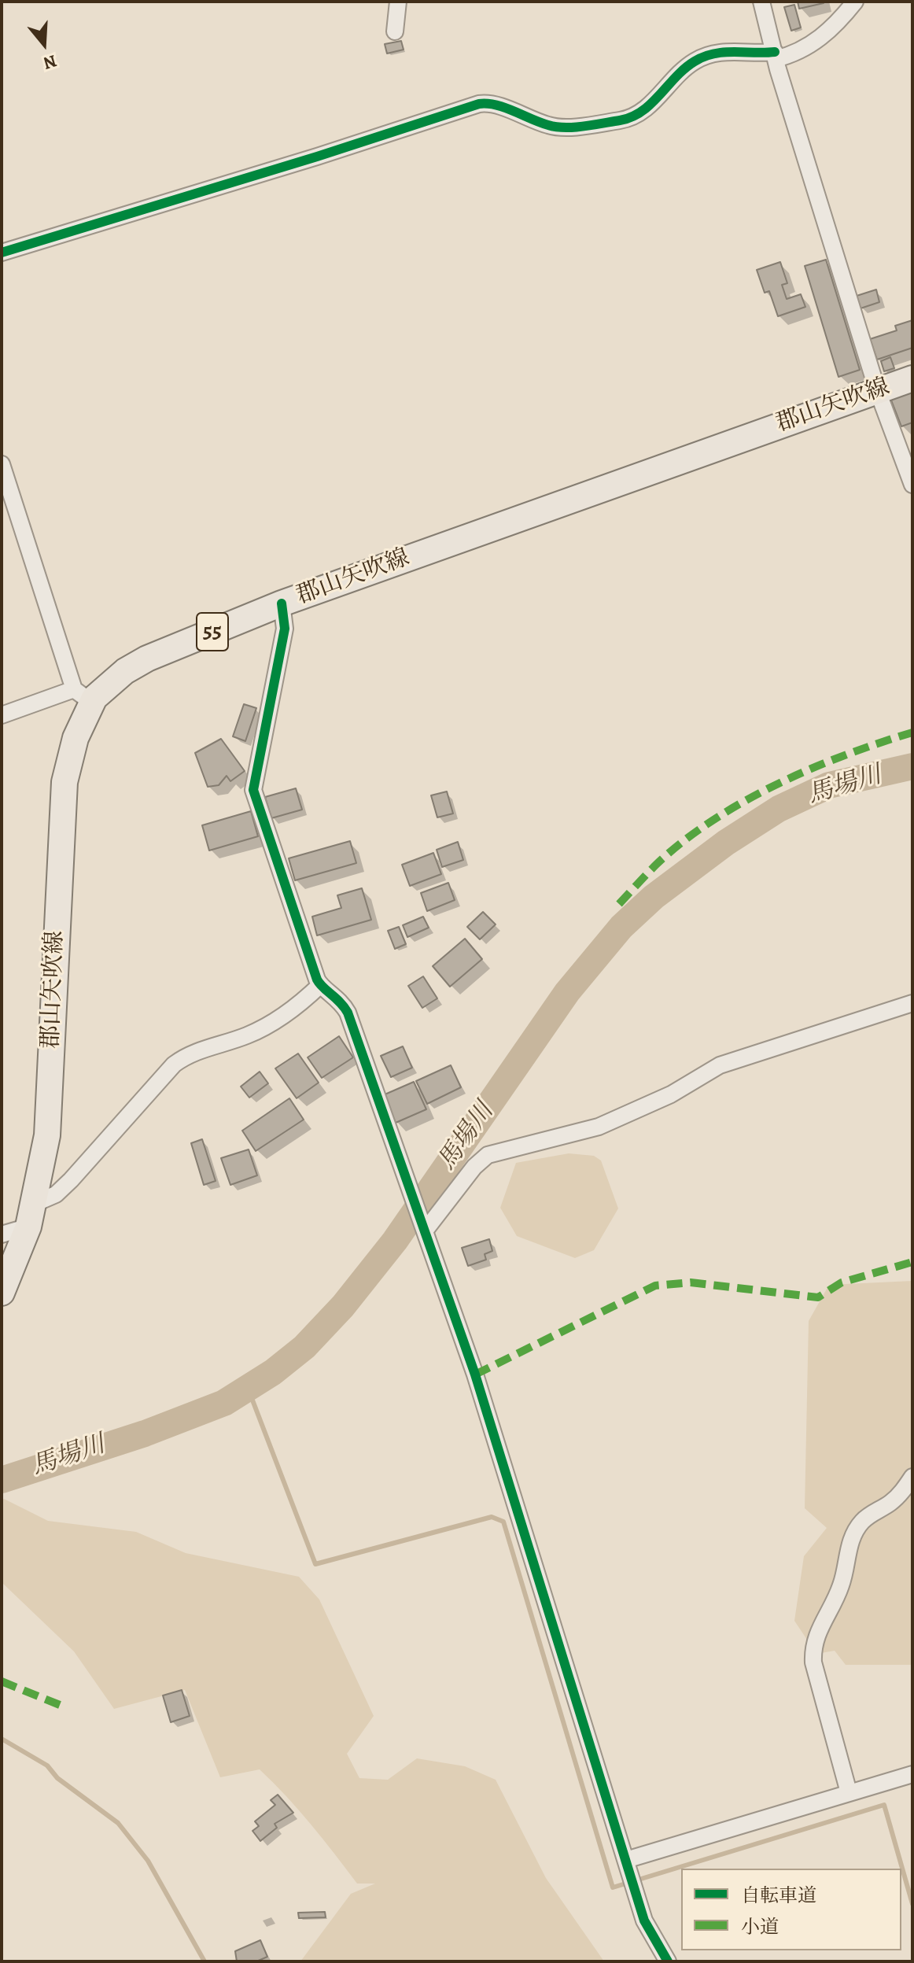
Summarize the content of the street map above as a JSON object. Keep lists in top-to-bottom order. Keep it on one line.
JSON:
{"streets":{"main road":["郡山矢吹線","55"]},"water":["馬場川"],"legend":["自転車道","小道"],"north":"bottom"}
